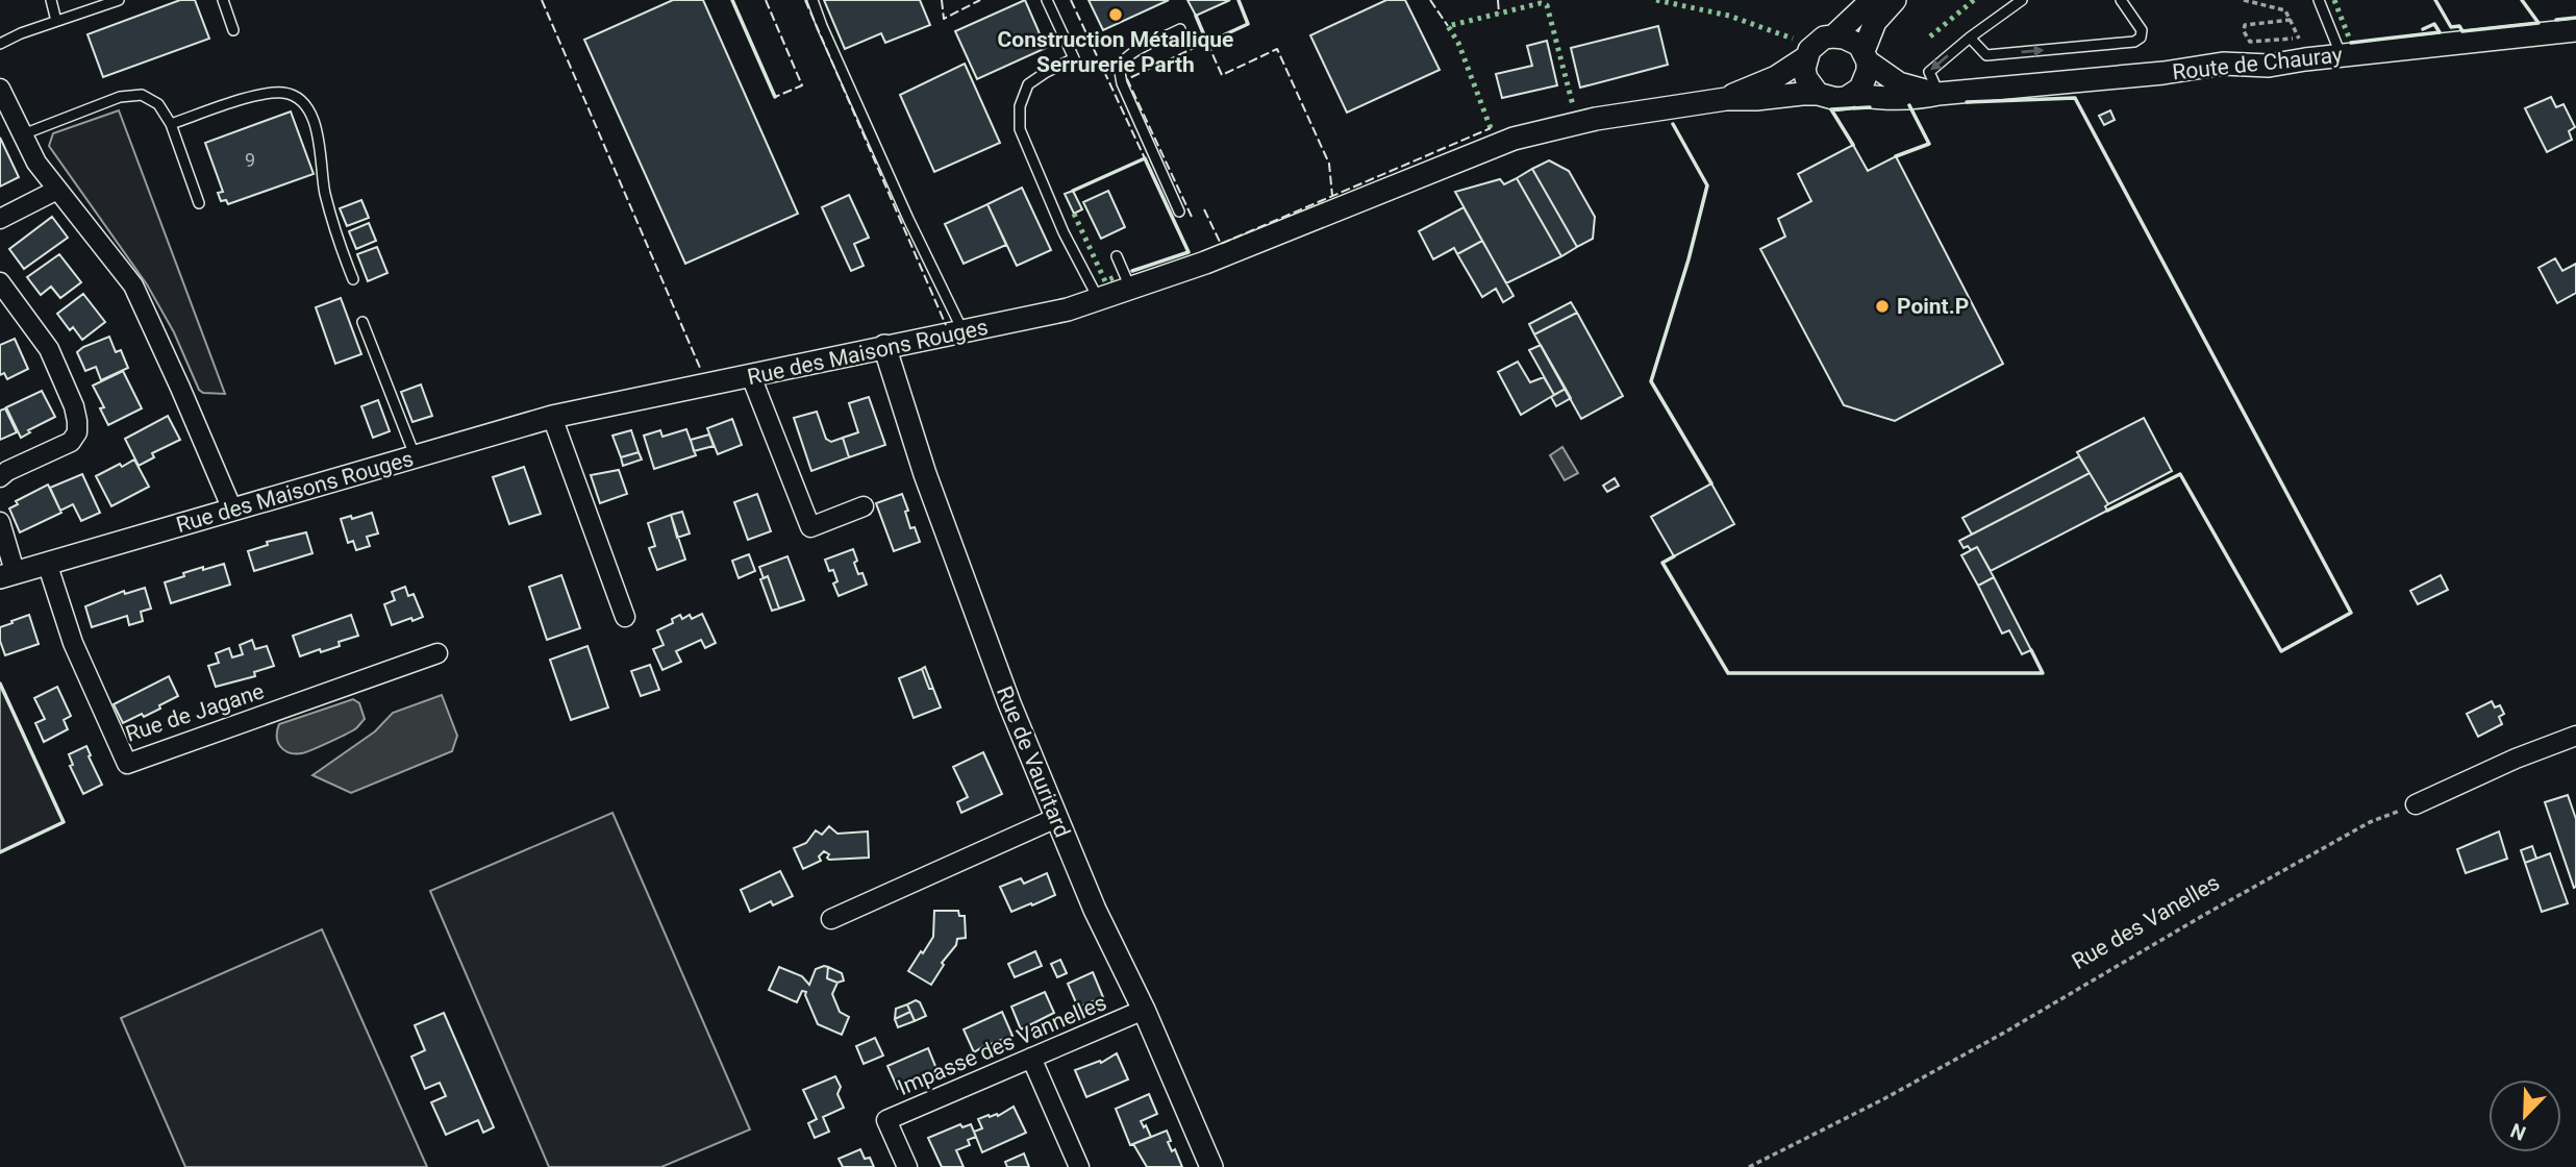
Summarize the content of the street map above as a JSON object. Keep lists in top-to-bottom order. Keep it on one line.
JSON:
{"streets":{"street":["Route de Chauray","Rue des Maisons Rouges","Rue de Jagane","Rue de Vauritard","Impasse des Vannelles"],"path":["Rue des Vanelles"]},"crossings":[["Route de Chauray","Rue des Maisons Rouges"],["Rue des Maisons Rouges","Rue de Jagane"],["Rue des Maisons Rouges","Rue de Vauritard"],["Rue de Vauritard","Impasse des Vannelles"]],"places":["Construction Métallique Serrurerie Parth","Point.P"],"house_numbers":["9"],"north":"bottom left"}
